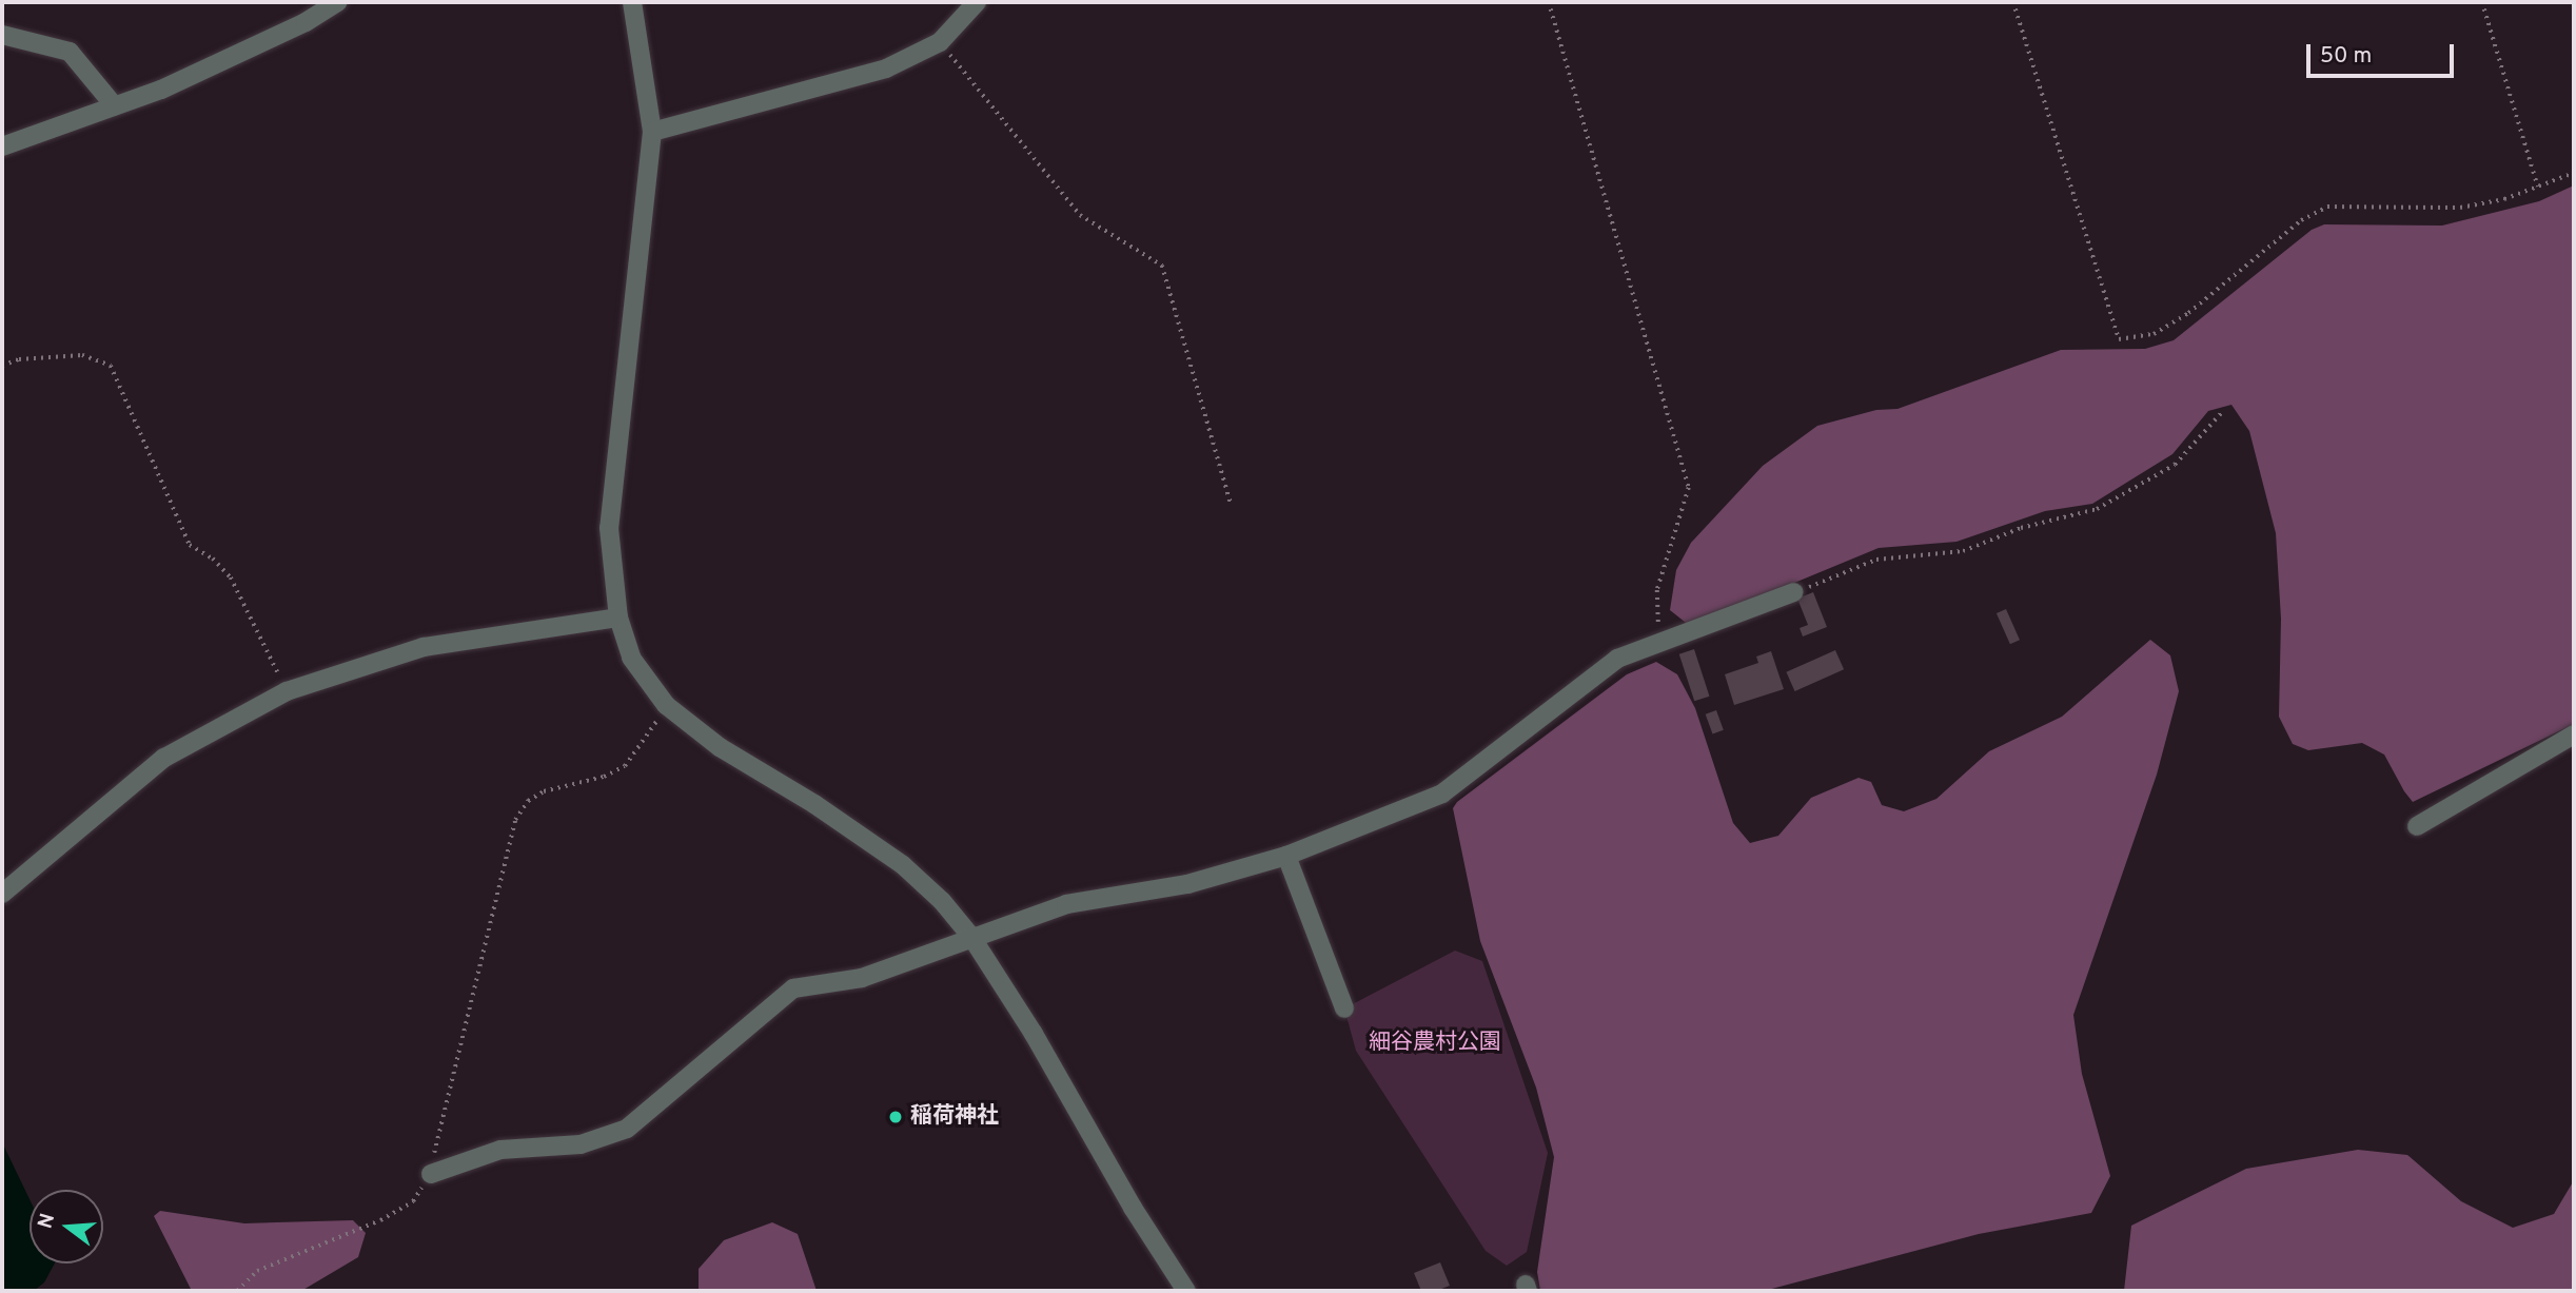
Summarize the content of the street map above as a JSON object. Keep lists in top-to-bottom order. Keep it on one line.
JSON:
{"parks":["細谷農村公園"],"places":["稲荷神社"],"scale_bar":"50 m","north":"left"}
